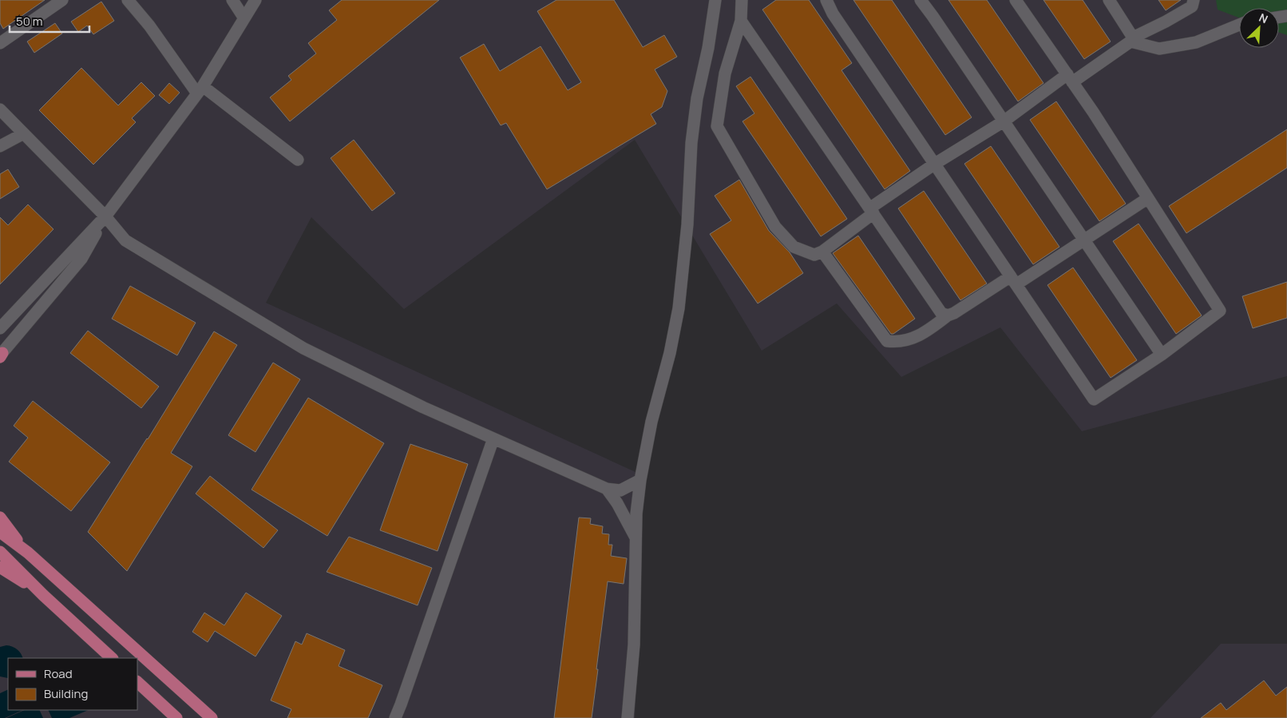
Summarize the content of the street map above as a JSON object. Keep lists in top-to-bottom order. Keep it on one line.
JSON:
{"legend":["Road","Building"],"scale_bar":"50 m","north":"top right"}
